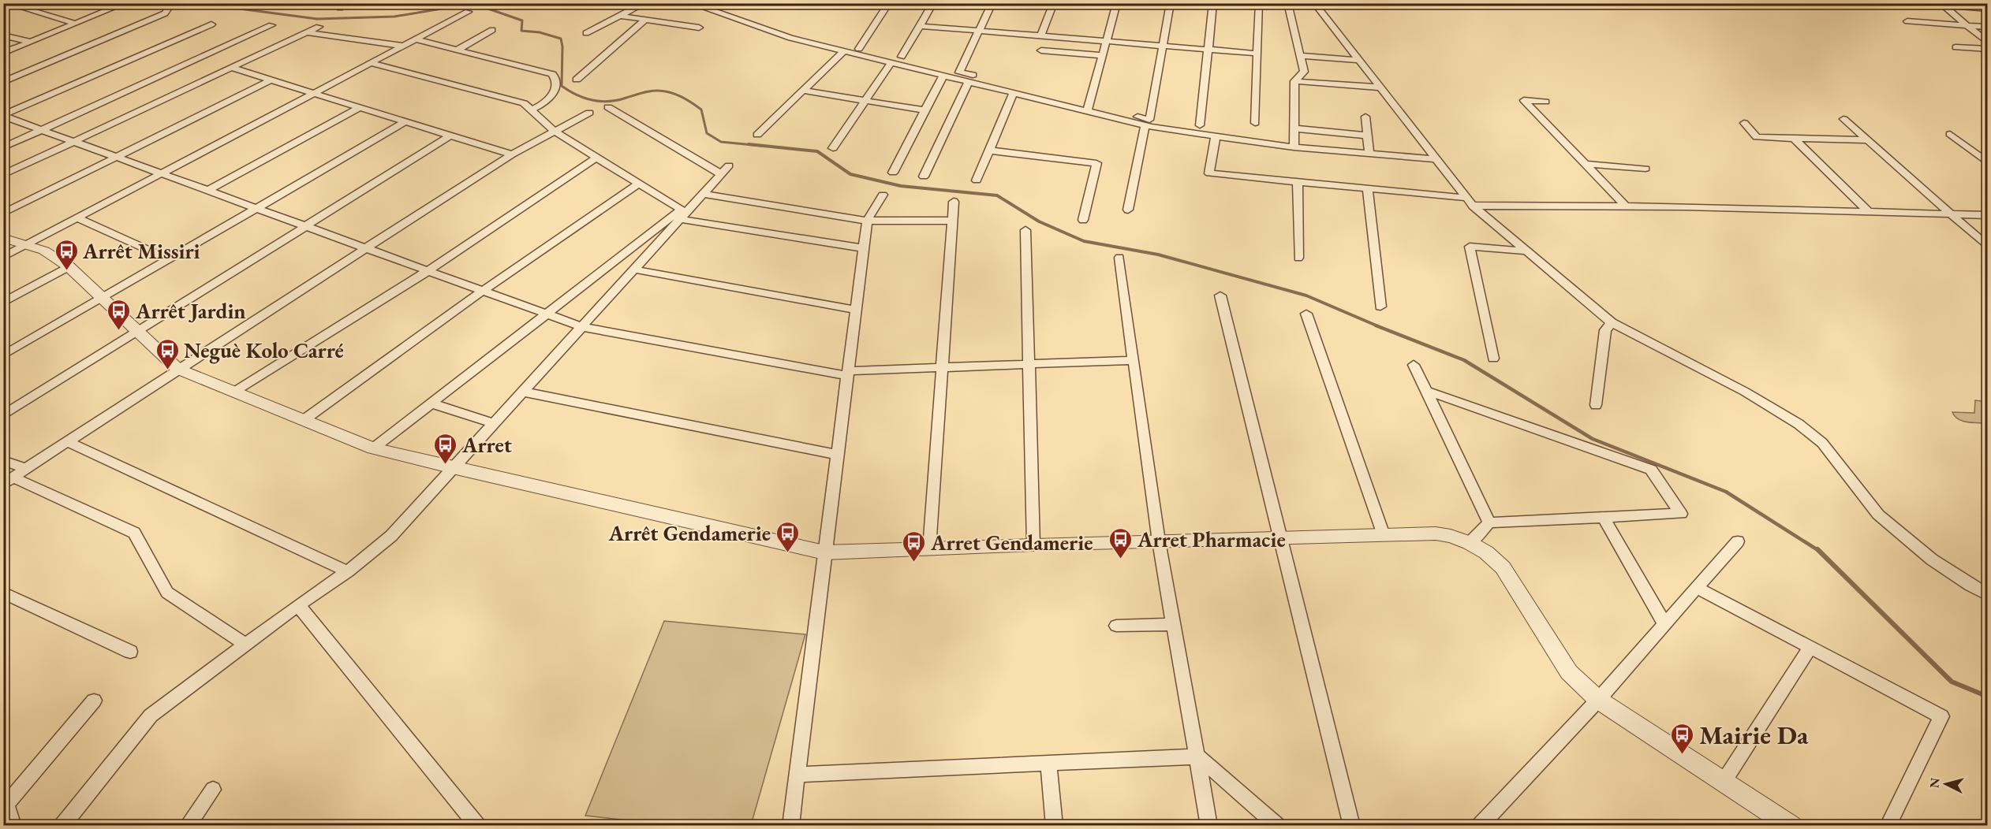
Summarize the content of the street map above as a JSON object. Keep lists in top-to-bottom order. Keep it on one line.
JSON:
{"places":{"bus stop":["Arrêt Missiri","Arrêt Jardin","Neguè Kolo Carré","Arret","Arrêt Gendamerie","Arret Pharmacie","Arret Gendamerie","Mairie Da"]},"north":"left"}
